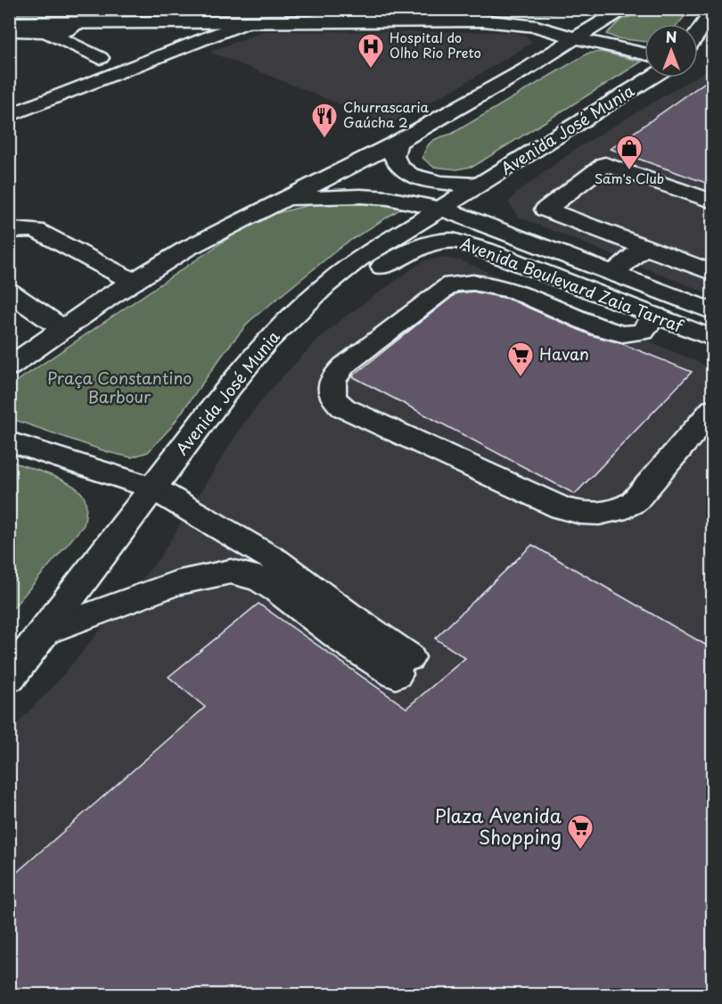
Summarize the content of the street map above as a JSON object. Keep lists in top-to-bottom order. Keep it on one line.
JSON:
{"streets":{"main road":["Avenida José Munia","Avenida Boulevard Zaia Tarraf"]},"crossings":[["Avenida José Munia","Avenida Boulevard Zaia Tarraf"]],"parks":["Praça Constantino Barbour"],"places":{"hospital":["Hospital do Olho Rio Preto"],"restaurant":["Churrascaria Gaúcha 2"],"shop":["Sam's Club"],"supermarket":["Havan","Plaza Avenida Shopping"]},"north":"top"}
